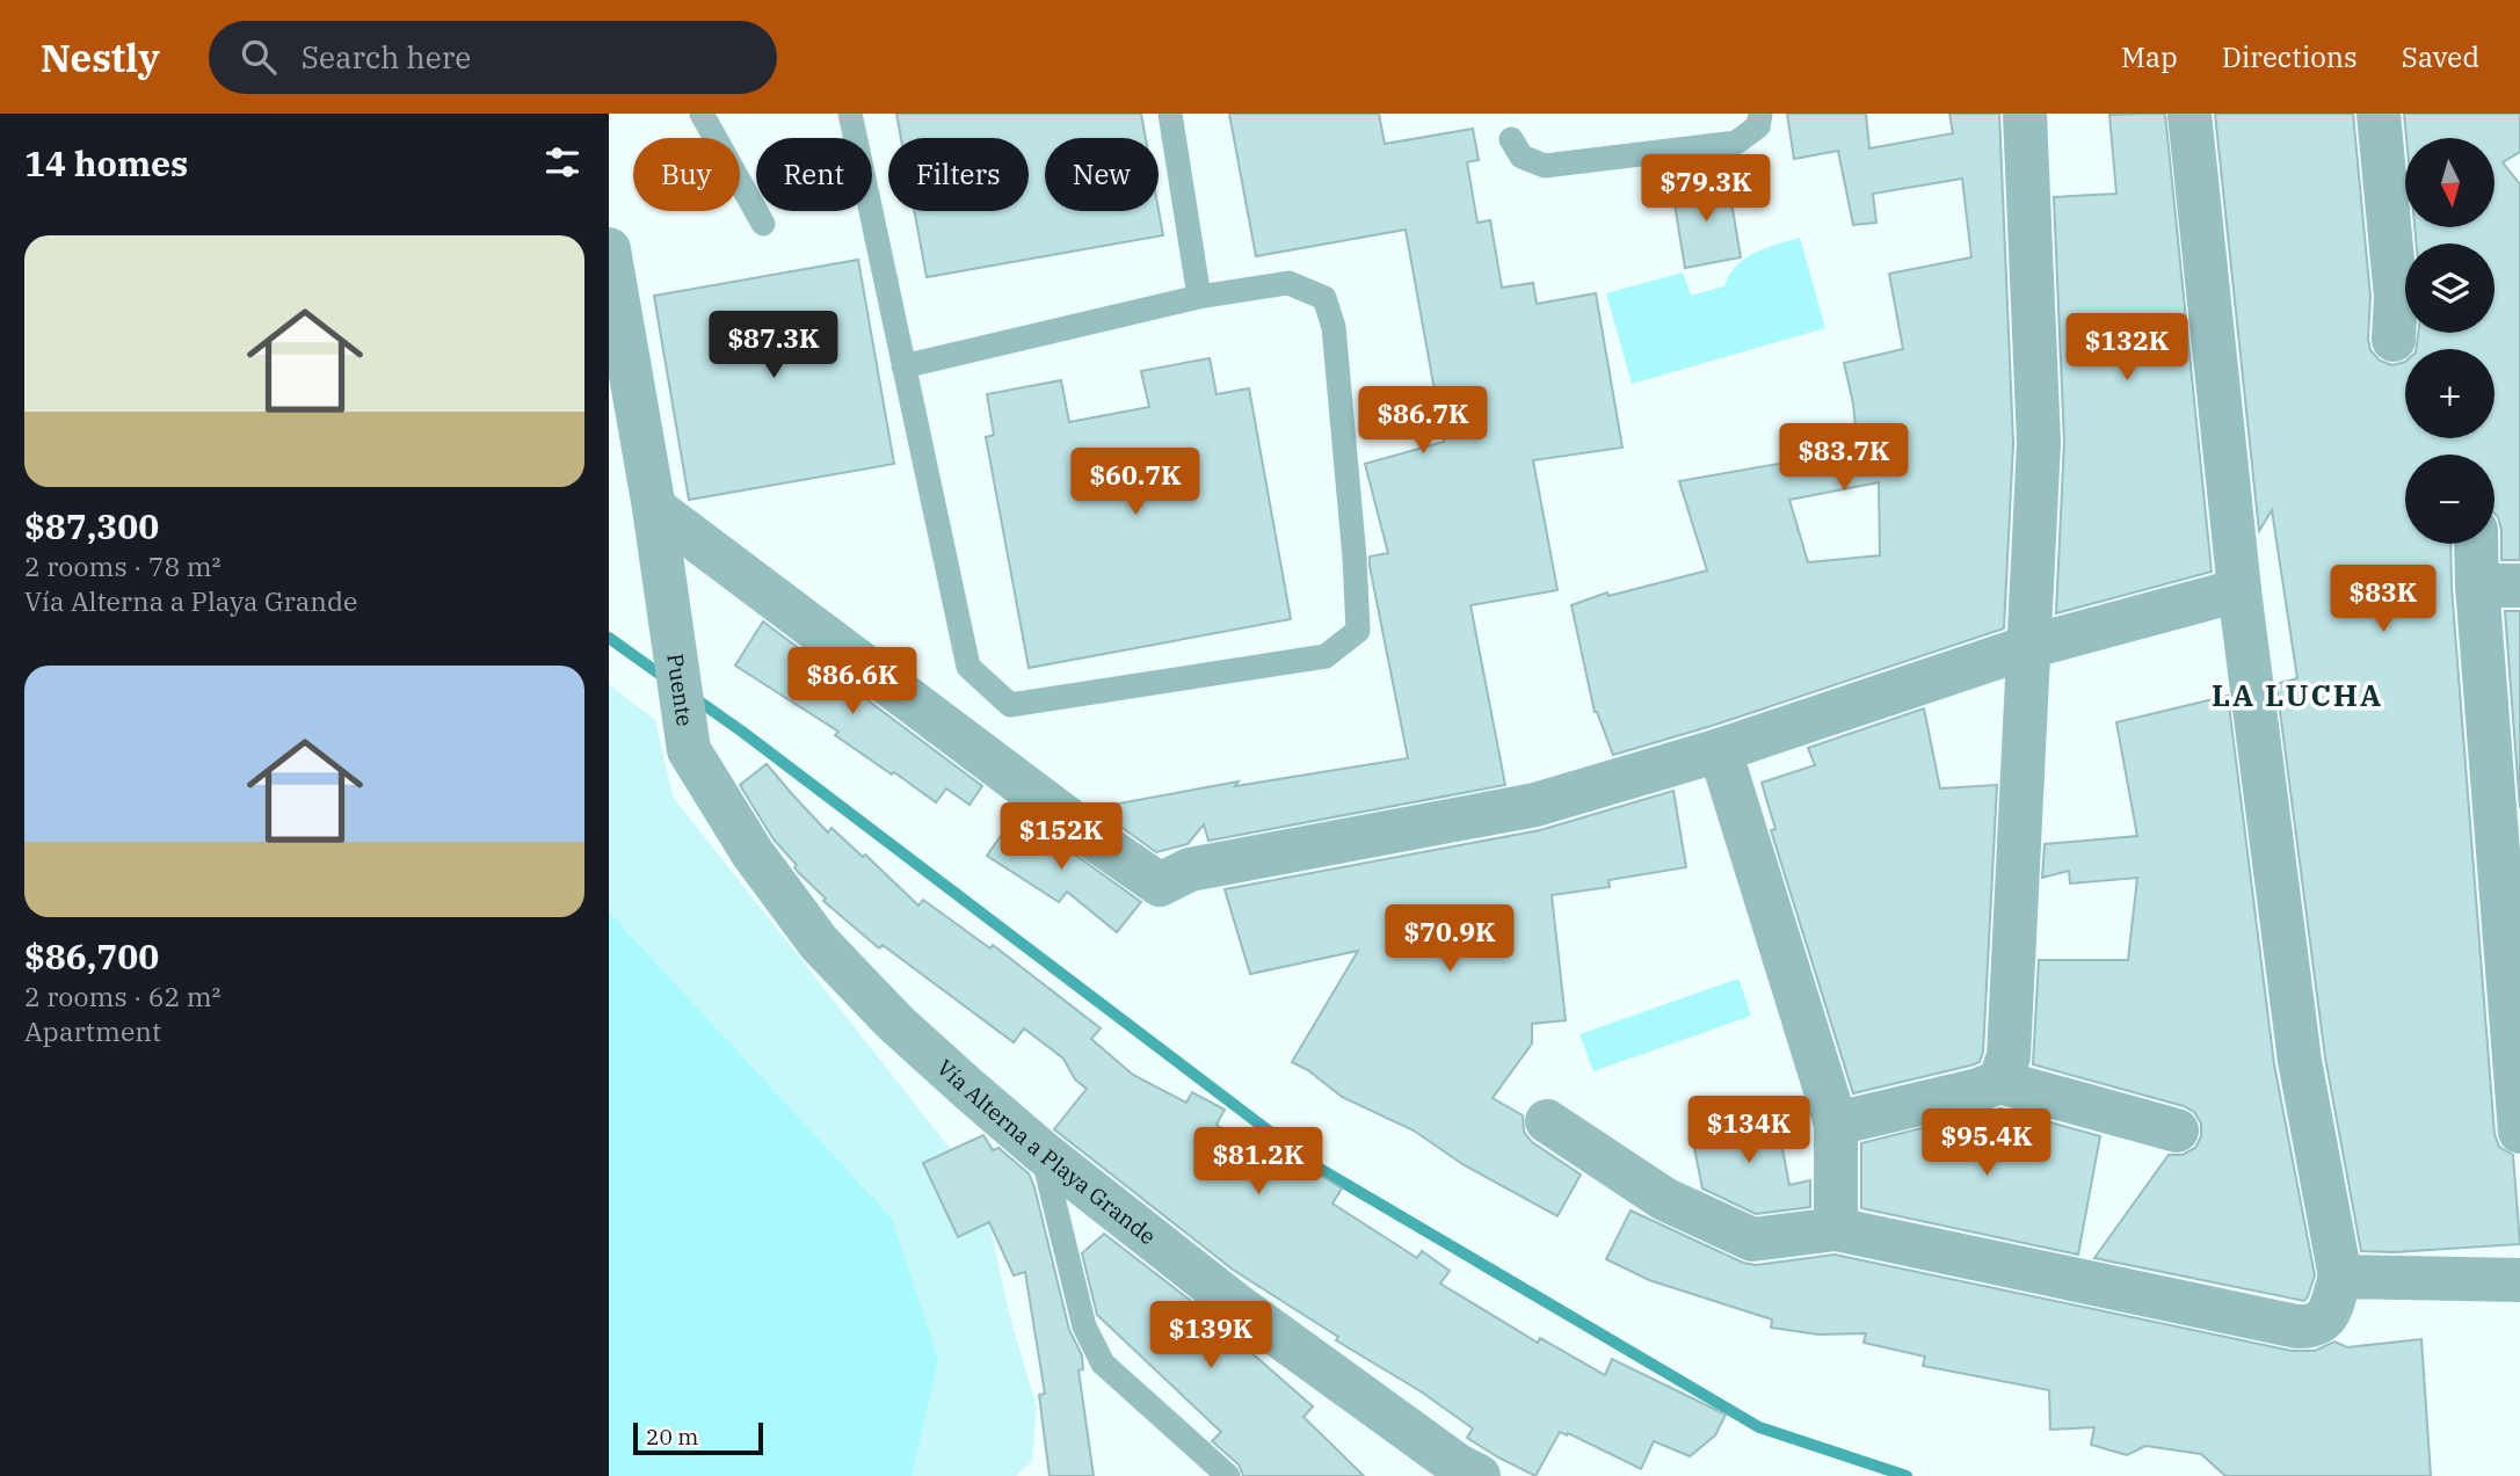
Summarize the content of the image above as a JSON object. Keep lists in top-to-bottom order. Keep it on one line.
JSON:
{"streets":{"street":["Puente","Vía Alterna a Playa Grande"]},"crossings":[["Puente","Vía Alterna a Playa Grande"]],"districts":["LA LUCHA"],"scale_bar":"20 m","north":"bottom","page":{"header":"Nestly","search":"Search here","nav":["Map","Directions","Saved"],"heading":"14 homes","map_buttons":["+","−"],"chip":["Buy","Rent","Filters","New"],"price":["$79.3K","$87.3K","$132K","$86.7K","$83.7K","$60.7K","$83K","$86.6K","$152K","$70.9K","$134K","$95.4K","$81.2K","$139K"],"list":[{"name":"$87,300","note":"2 rooms · 78 m² · Vía Alterna a Playa Grande"},{"name":"$86,700","note":"2 rooms · 62 m² · Apartment"}],"scale":"20 m"}}
